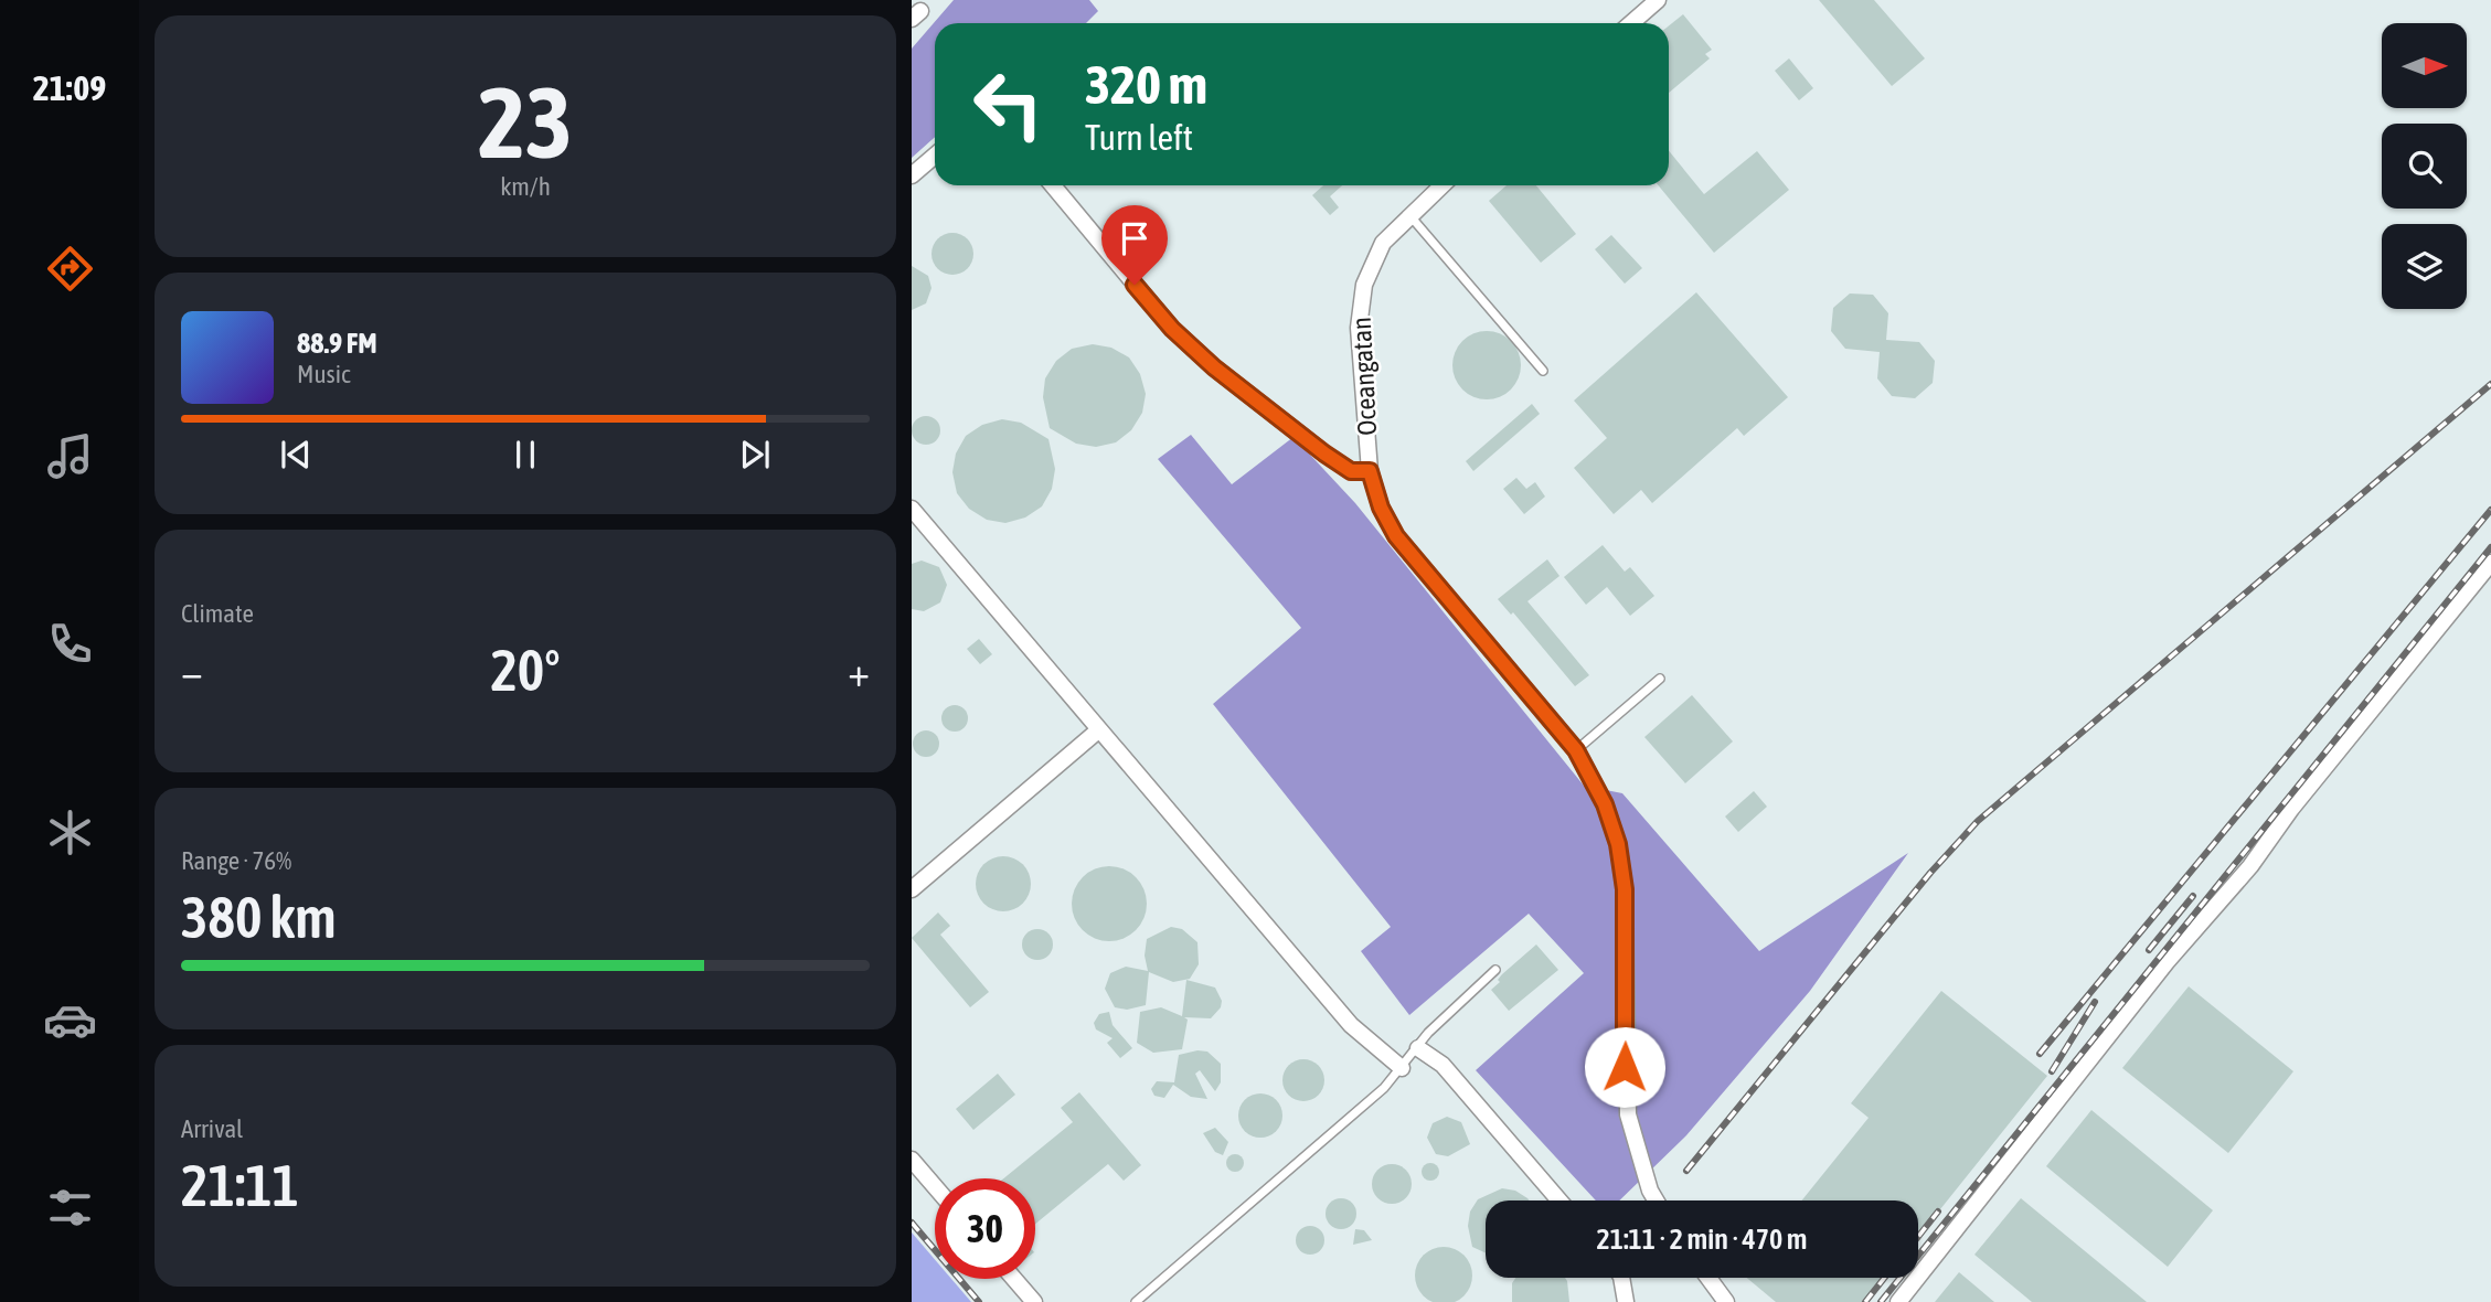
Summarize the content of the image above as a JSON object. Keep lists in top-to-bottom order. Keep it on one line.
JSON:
{"streets":{"street":["Oceangatan"]},"north":"right","page":{"tabs":"21:09","tile":[["23","km/h"],"Climate",["Range · 76%","380 km"],["Arrival","21:11"]],"turn":["320 m","Turn left"],"song":["88.9 FM","Music"],"heat":["−","20°","+"],"limit":"30","trip":"21:11 · 2 min · 470 m"}}
